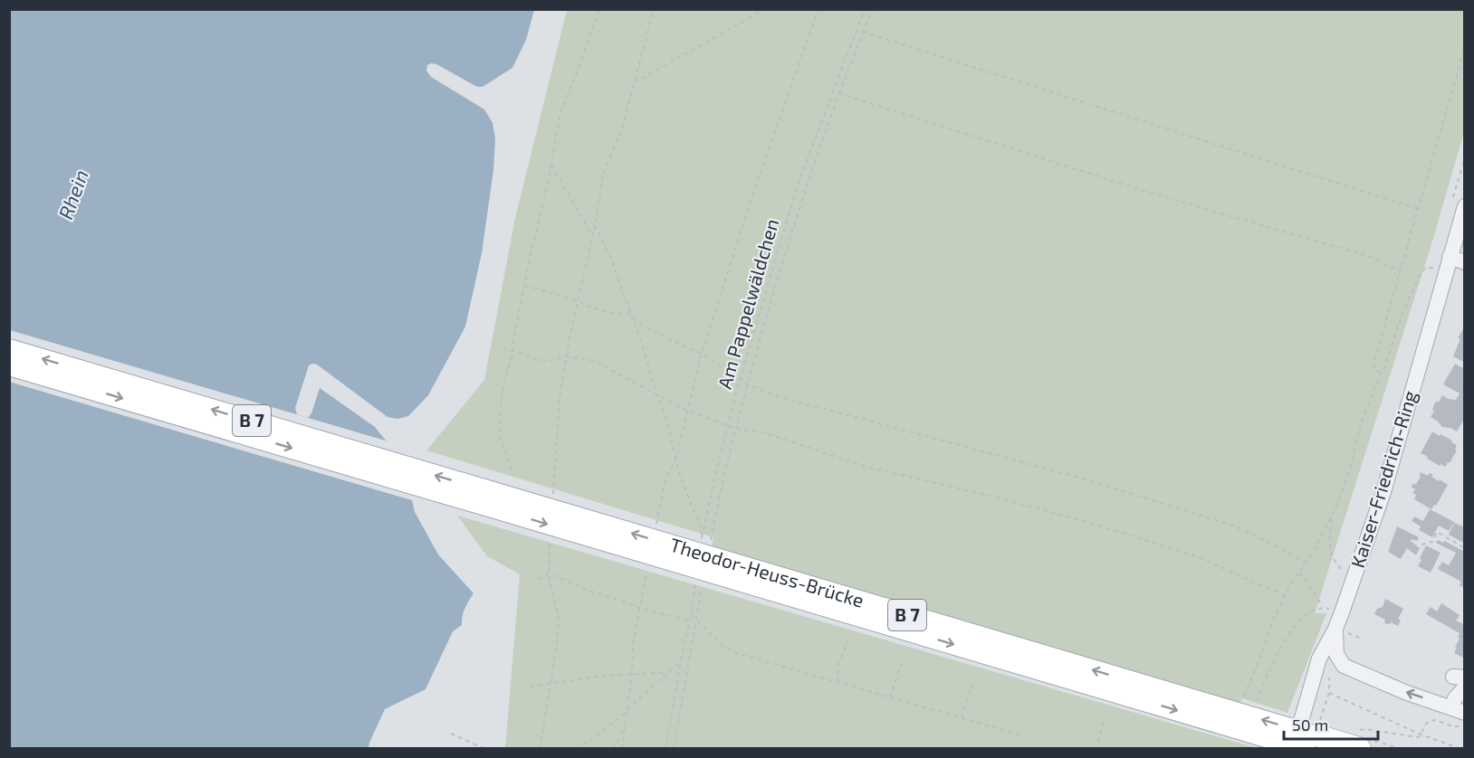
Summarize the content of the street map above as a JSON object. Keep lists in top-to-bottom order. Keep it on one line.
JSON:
{"streets":{"highway":["B 7"],"main road":["Theodor-Heuss-Brücke"],"street":["Kaiser-Friedrich-Ring"],"path":["Am Pappelwäldchen"]},"crossings":[["B 7","Theodor-Heuss-Brücke"]],"water":["Rhein"],"scale_bar":"50 m"}
